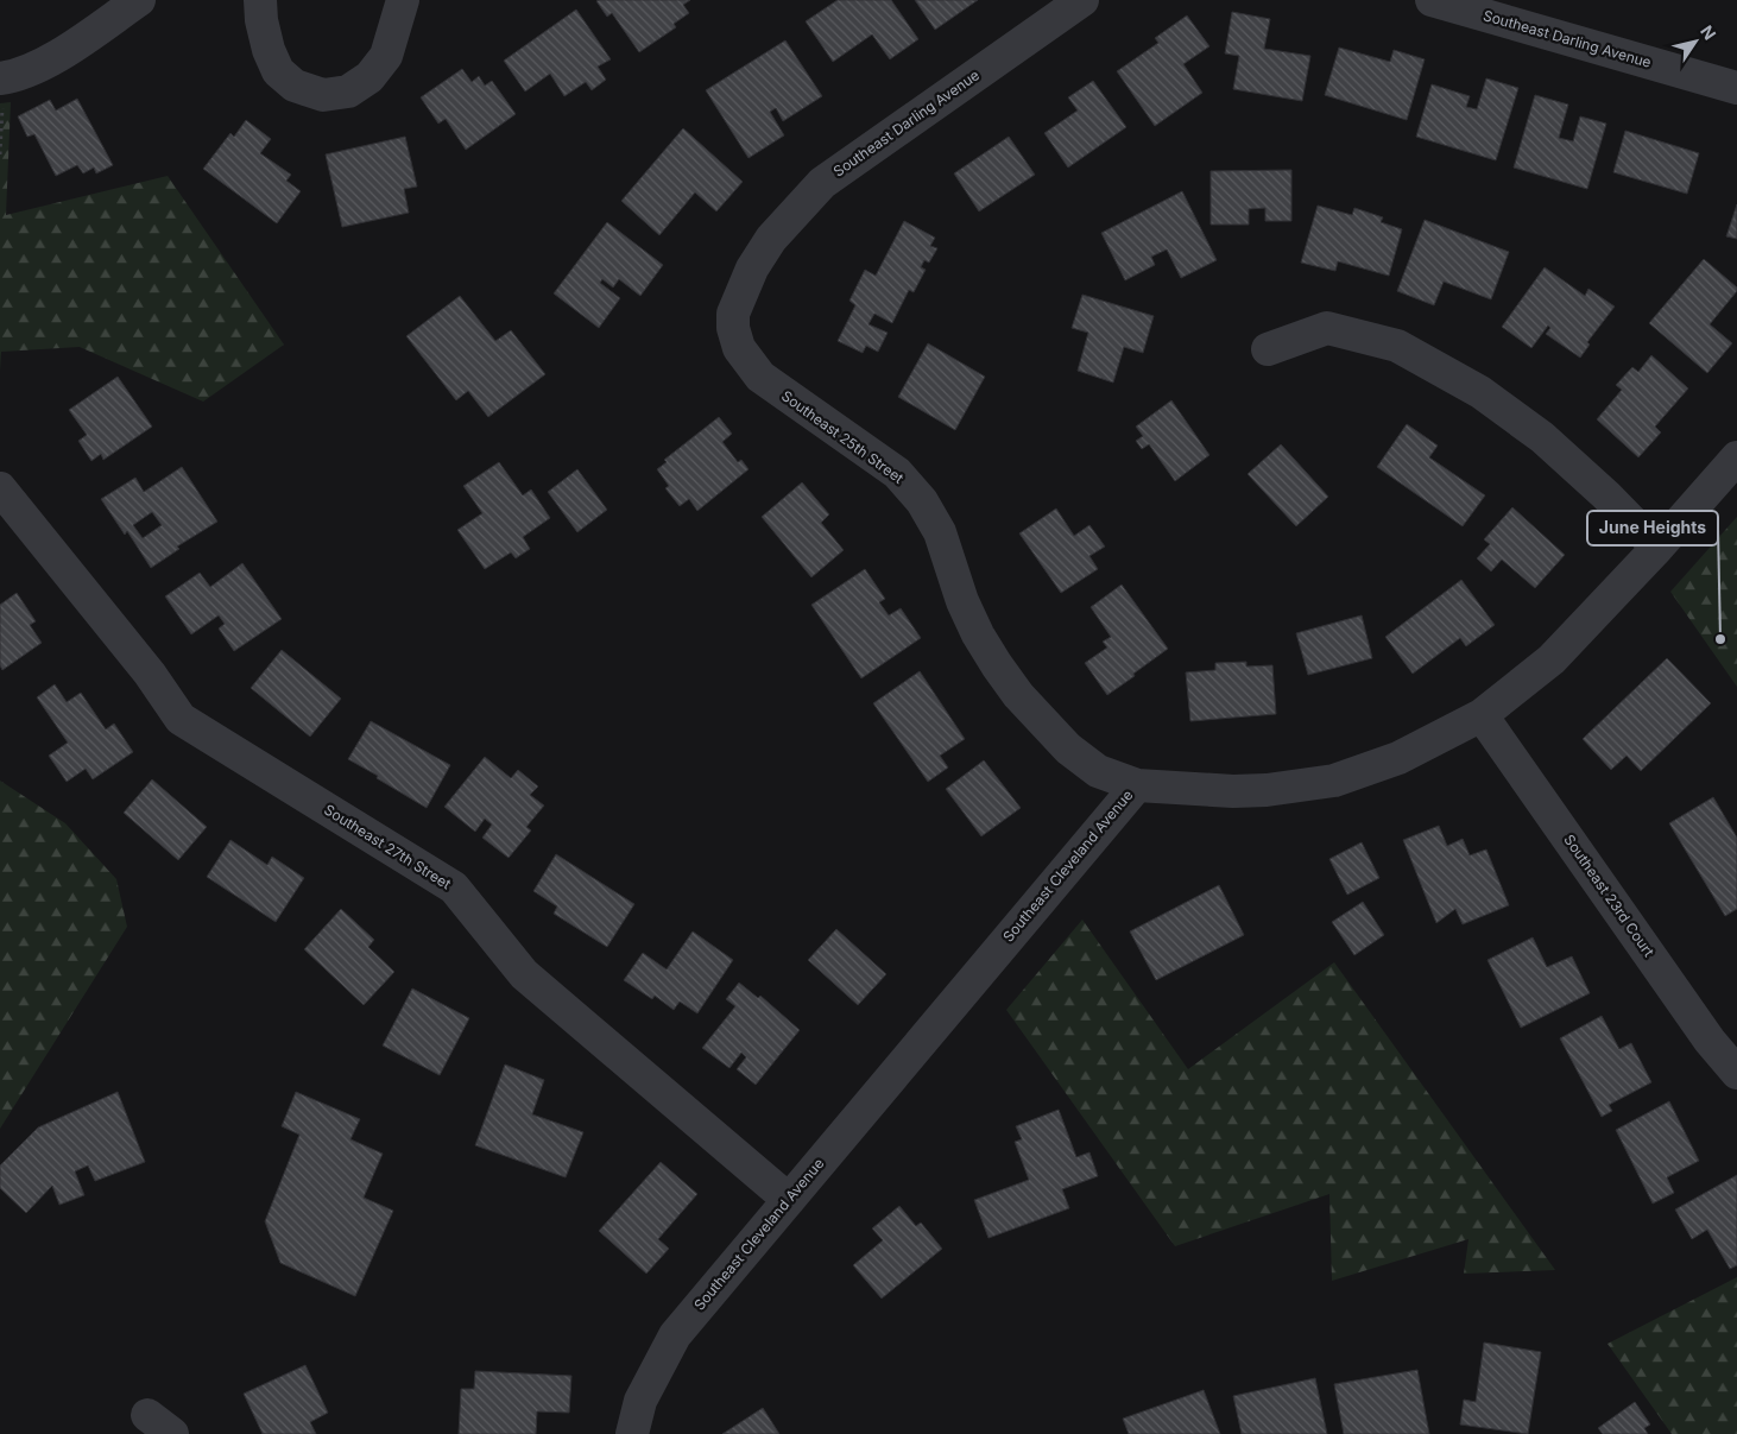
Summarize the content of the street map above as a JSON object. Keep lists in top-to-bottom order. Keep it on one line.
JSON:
{"streets":{"street":["Southeast Darling Avenue","Southeast 25th Street","Southeast 27th Street","Southeast Cleveland Avenue","Southeast 23rd Court"]},"crossings":[["Southeast Darling Avenue","Southeast 25th Street"],["Southeast 25th Street","Southeast Cleveland Avenue"],["Southeast 27th Street","Southeast Cleveland Avenue"],["Southeast Cleveland Avenue","Southeast 23rd Court"]],"places":["June Heights"],"north":"top right"}
